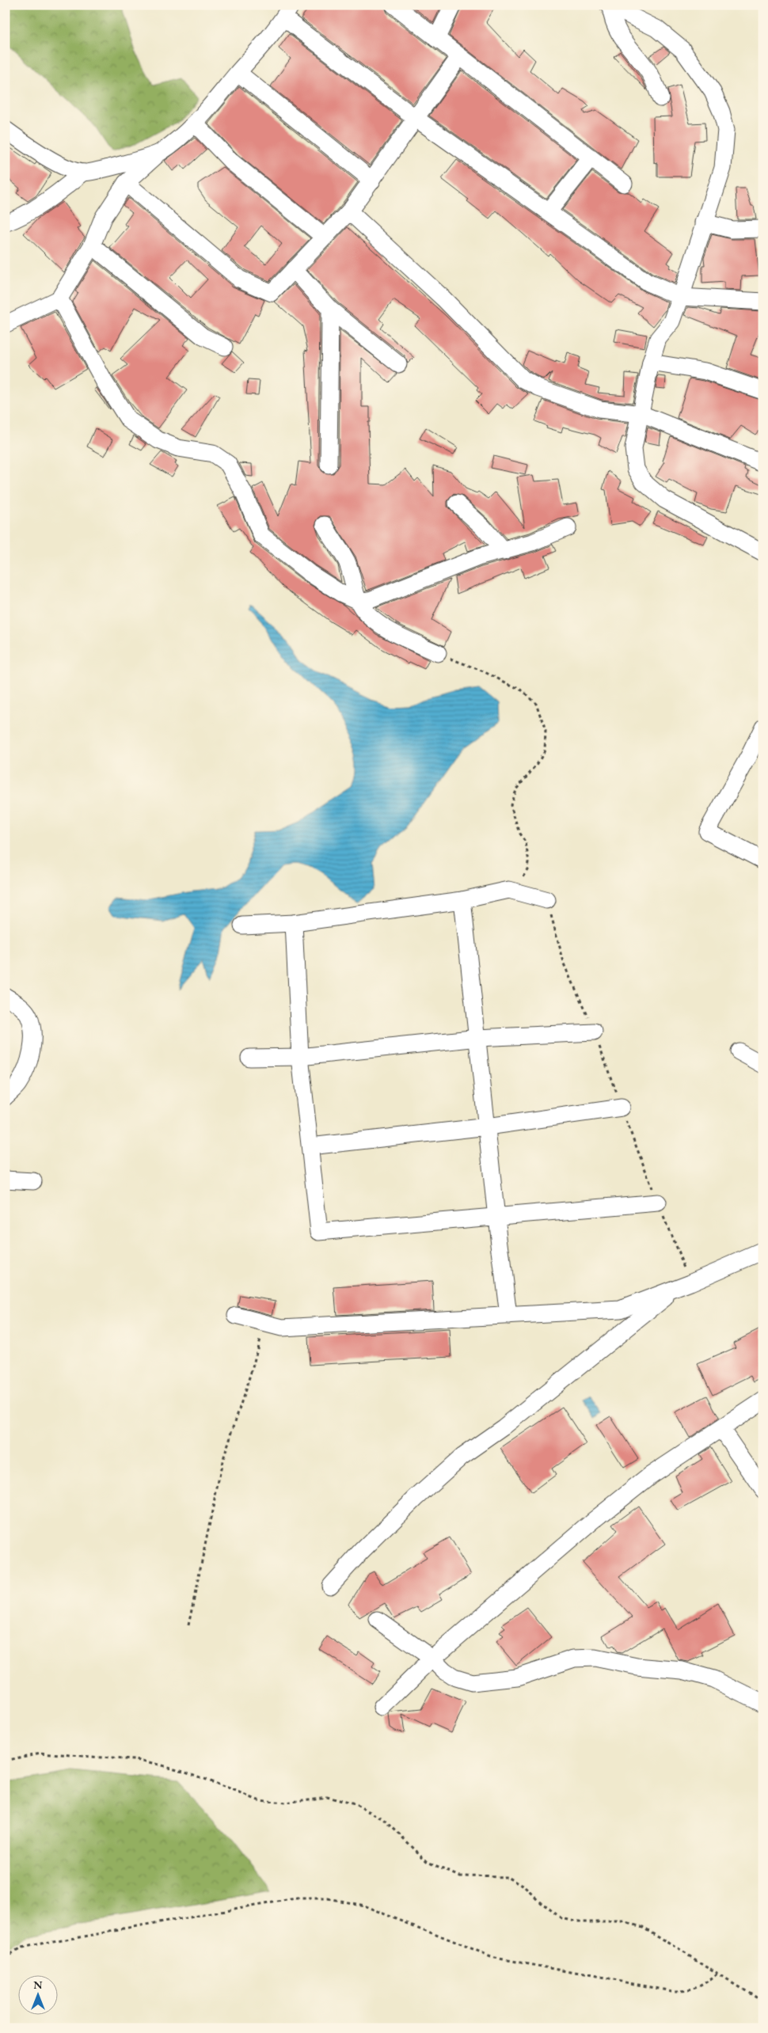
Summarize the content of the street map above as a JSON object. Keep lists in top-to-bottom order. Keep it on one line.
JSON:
{"north":"top"}
